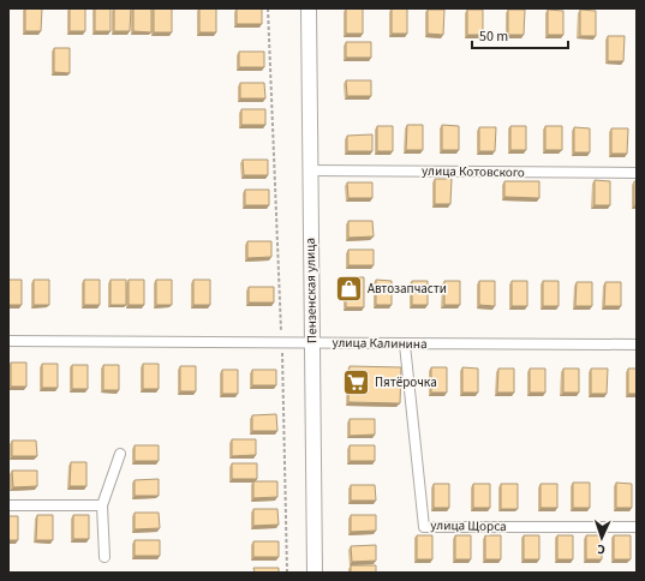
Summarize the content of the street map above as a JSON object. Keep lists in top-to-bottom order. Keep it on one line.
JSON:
{"streets":{"street":["улица Котовского","Пензенская улица","улица Калинина","улица Щорса"]},"crossings":[["улица Котовского","Пензенская улица"],["Пензенская улица","улица Калинина"],["улица Калинина","улица Щорса"]],"places":{"shop":["Автозапчасти"],"supermarket":["Пятёрочка"]},"scale_bar":"50 m","north":"bottom"}
